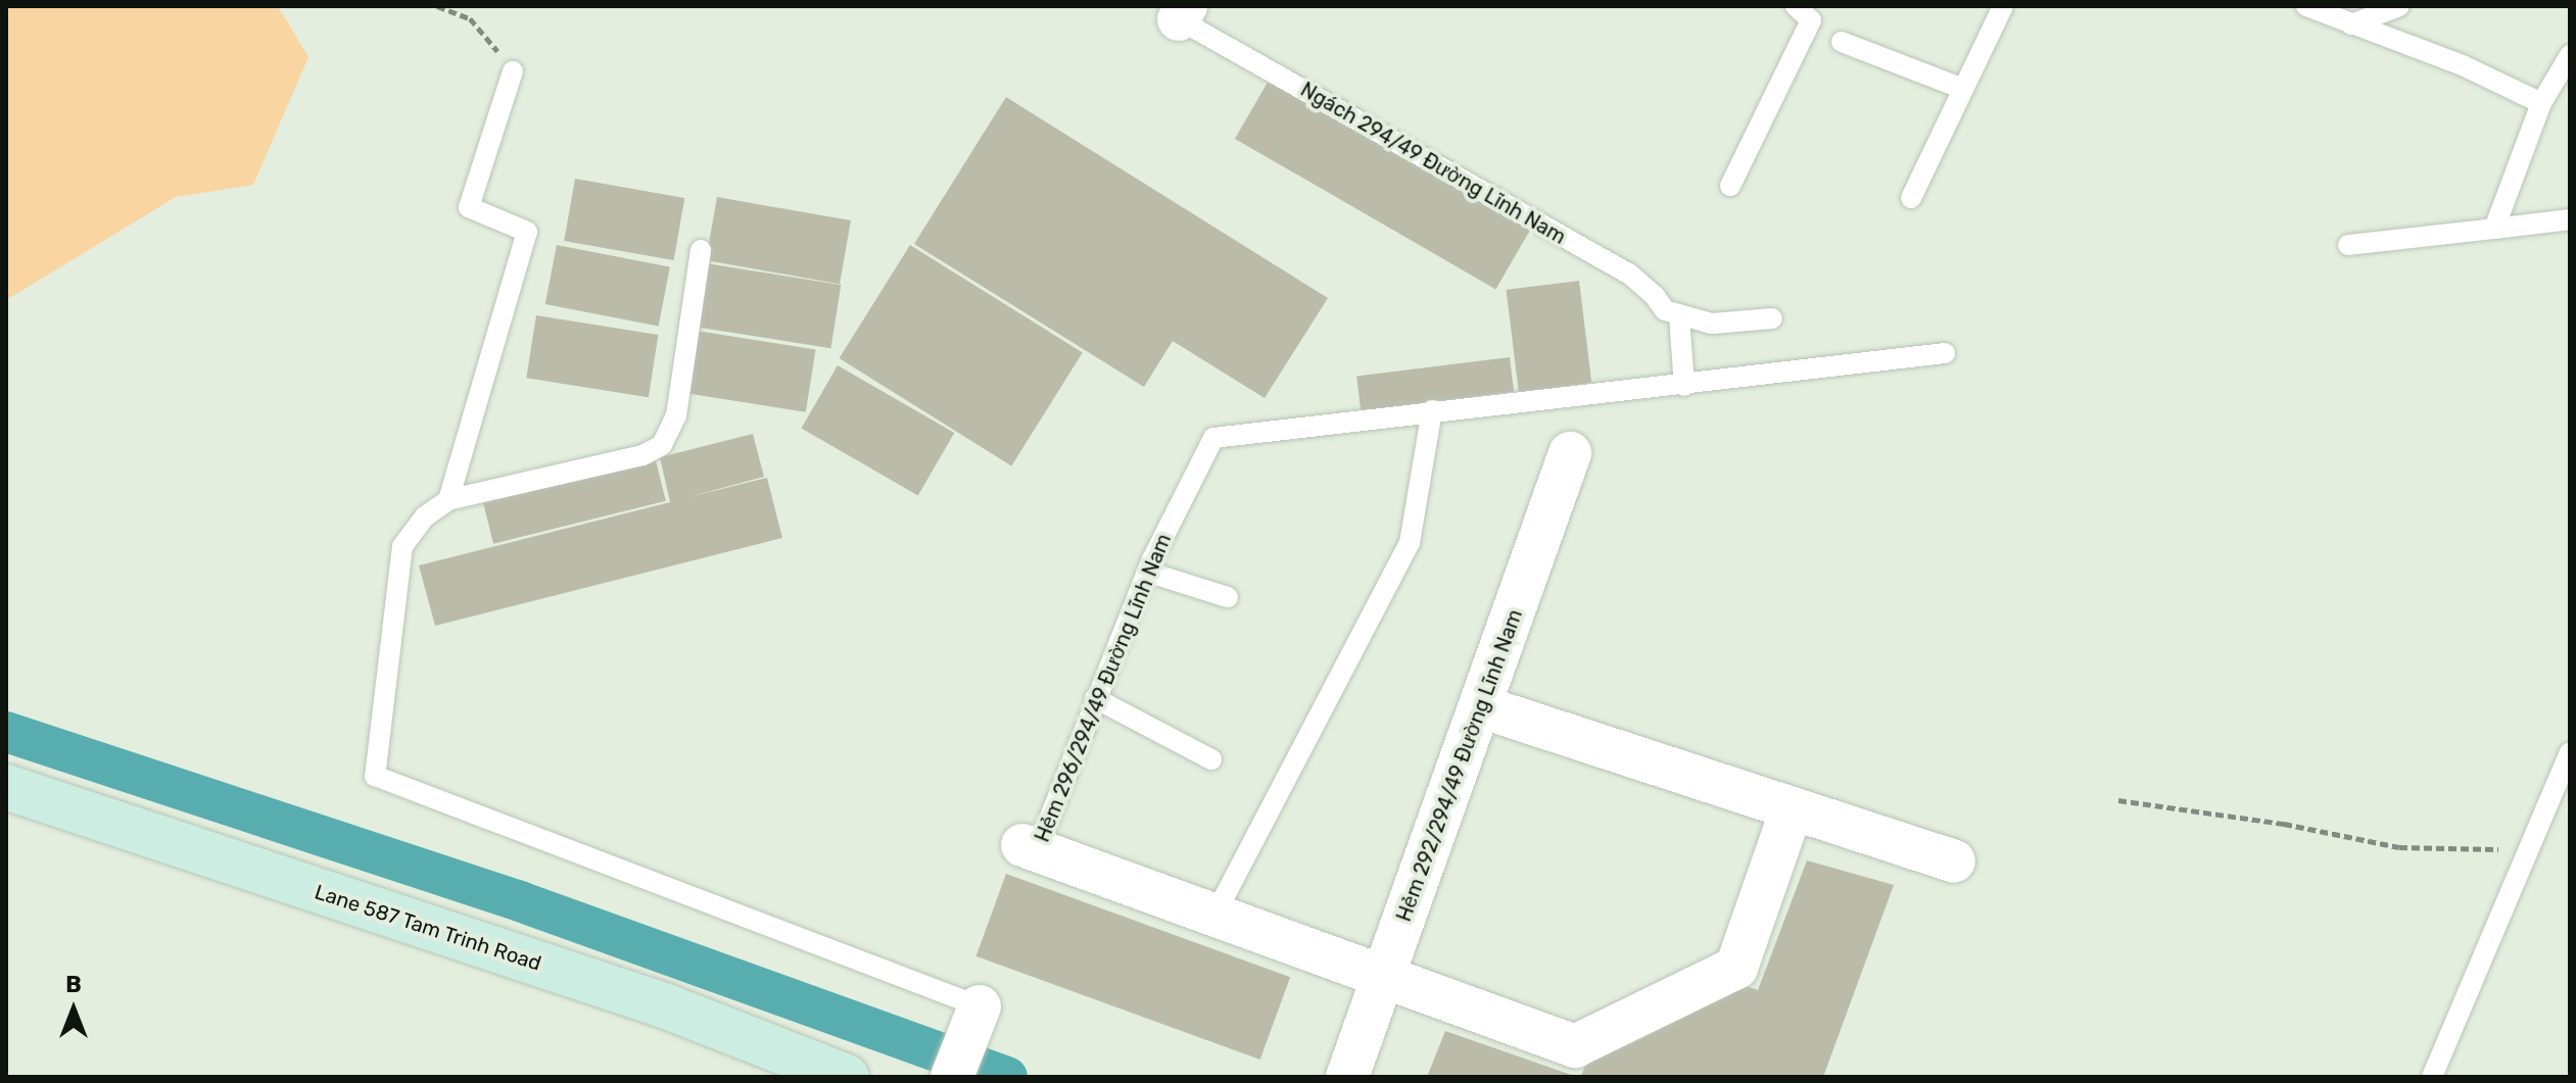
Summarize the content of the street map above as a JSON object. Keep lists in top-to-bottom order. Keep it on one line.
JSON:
{"streets":{"street":["Hẻm 292/294/49 Đường Lĩnh Nam","Lane 587 Tam Trinh Road"],"lane":["Ngách 294/49 Đường Lĩnh Nam","Hẻm 296/294/49 Đường Lĩnh Nam"]},"north":"top"}
